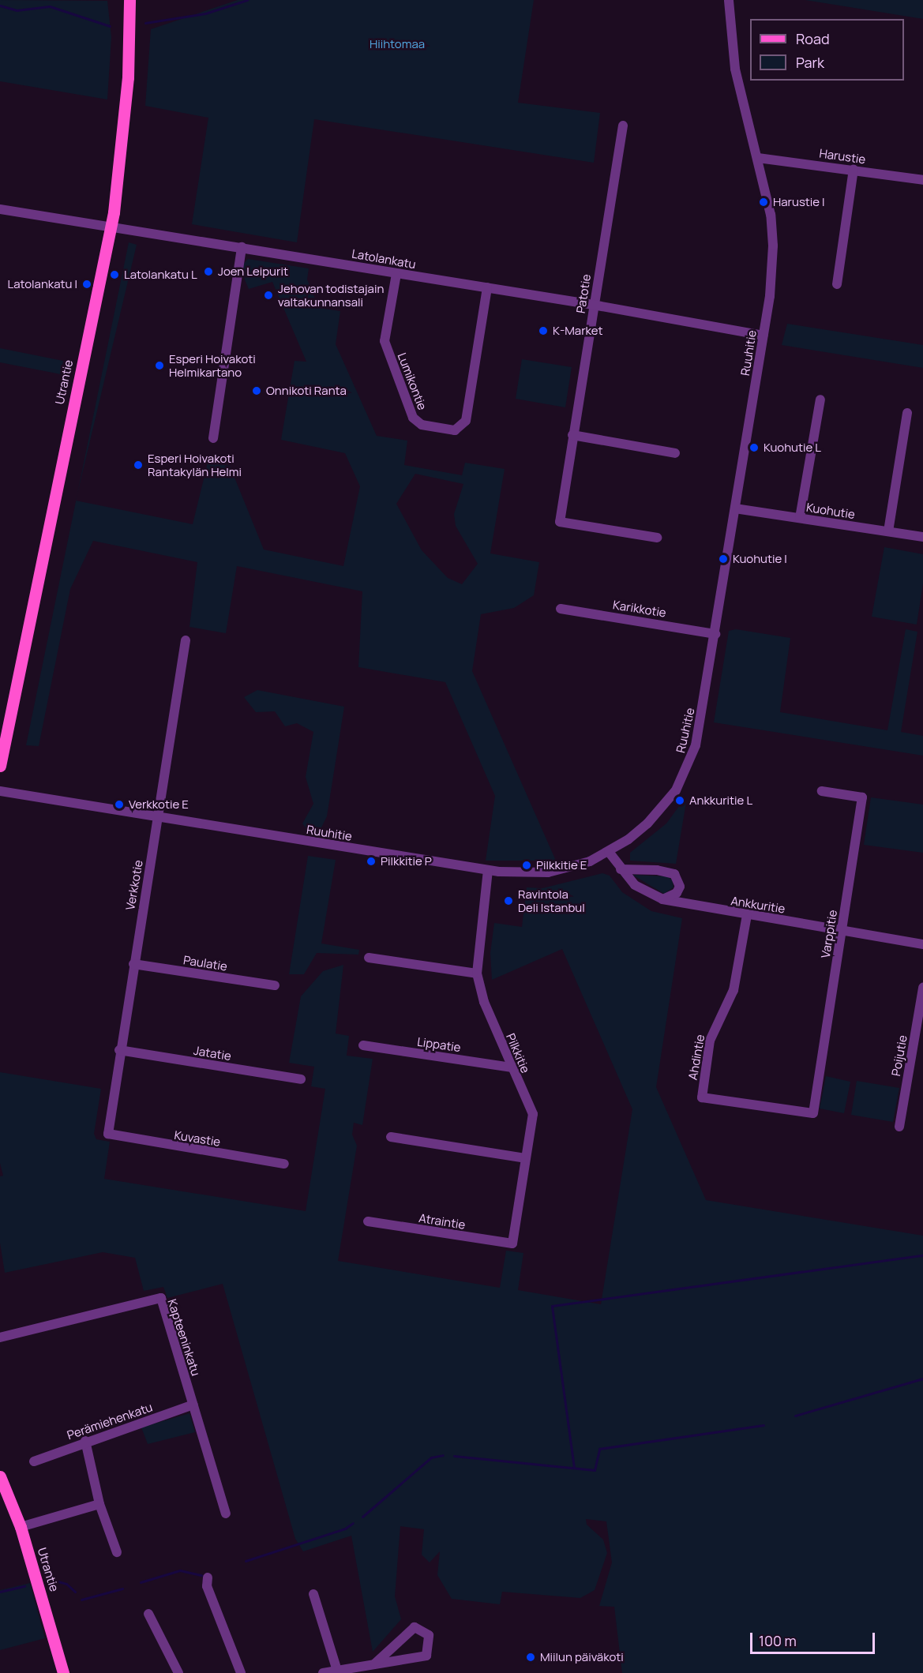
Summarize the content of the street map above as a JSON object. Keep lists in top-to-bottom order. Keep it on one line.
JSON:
{"streets":{"main road":["Utrantie"],"street":["Harustie","Latolankatu","Patotie","Ruuhitie","Lumikontie","Kuohutie","Karikkotie","Verkkotie","Ankkuritie","Varppitie","Paulatie","Lippatie","Jatatie","Pilkkitie","Poijutie","Ahdintie","Kuvastie","Atraintie","Kapteeninkatu","Perämiehenkatu"]},"crossings":[["Harustie","Ruuhitie"],["Latolankatu","Patotie"],["Latolankatu","Ruuhitie"],["Latolankatu","Lumikontie"],["Latolankatu","Utrantie"],["Ruuhitie","Kuohutie"],["Ruuhitie","Karikkotie"],["Ruuhitie","Verkkotie"],["Ruuhitie","Ankkuritie"],["Ruuhitie","Pilkkitie"],["Verkkotie","Paulatie"],["Verkkotie","Jatatie"],["Verkkotie","Kuvastie"],["Ankkuritie","Varppitie"],["Ankkuritie","Ahdintie"],["Varppitie","Ahdintie"],["Lippatie","Pilkkitie"],["Pilkkitie","Atraintie"],["Kapteeninkatu","Perämiehenkatu"]],"parks":["Hiihtomaa"],"places":["Harustie I","Joen Leipurit","Latolankatu L","Latolankatu I","Jehovan todistajain valtakunnansali","K-Market","Esperi Hoivakoti Helmikartano","Onnikoti Ranta","Kuohutie L","Esperi Hoivakoti Rantakylän Helmi","Kuohutie I","Ankkuritie L","Verkkotie E","Pilkkitie P","Pilkkitie E","Ravintola Deli Istanbul","Miilun päiväkoti"],"legend":["Road","Park"],"scale_bar":"100 m"}
